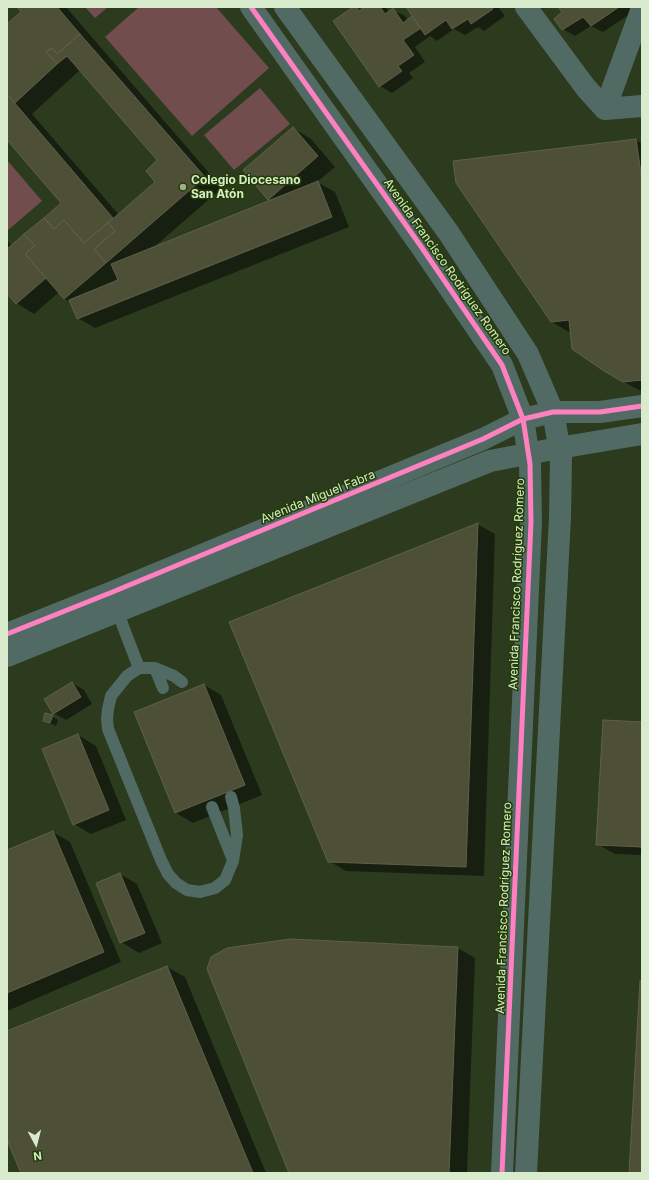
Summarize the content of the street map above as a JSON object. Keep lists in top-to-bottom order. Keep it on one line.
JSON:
{"streets":{"street":["Avenida Francisco Rodríguez Romero","Avenida Miguel Fabra"]},"crossings":[["Avenida Francisco Rodríguez Romero","Avenida Miguel Fabra"]],"places":["Colegio Diocesano San Atón"],"north":"bottom"}
